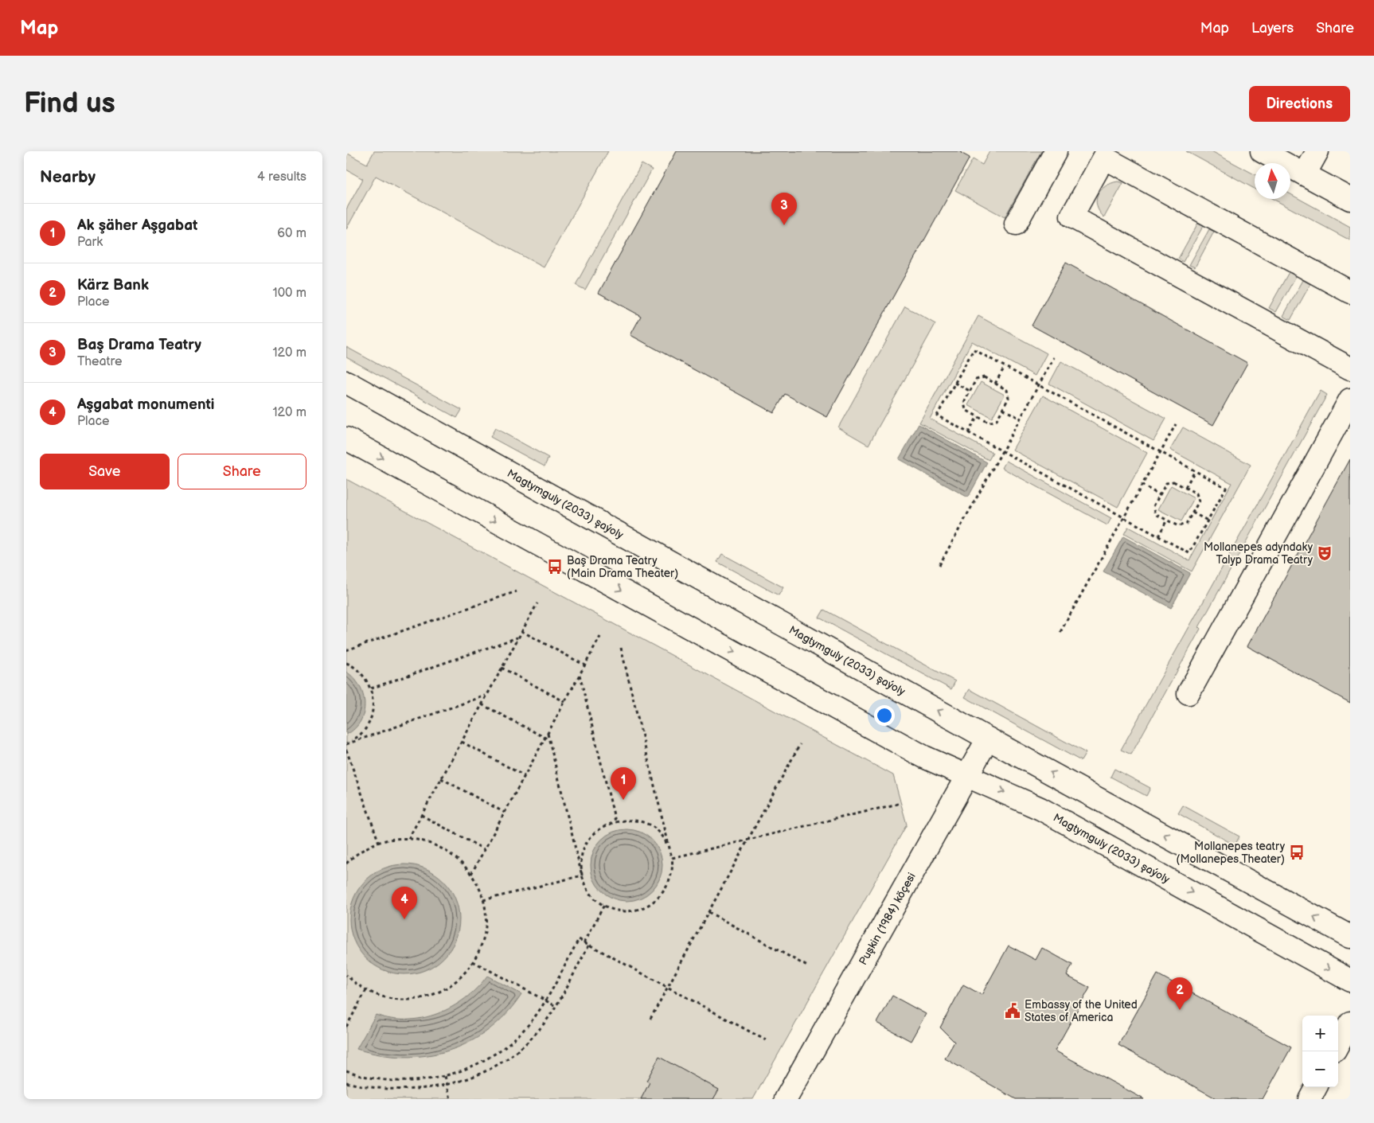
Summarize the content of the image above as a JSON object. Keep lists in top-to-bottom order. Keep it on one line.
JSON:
{"streets":{"main road":["Magtymguly (2033) şaýoly","Puşkin (1984) köçesi"]},"crossings":[["Magtymguly (2033) şaýoly","Puşkin (1984) köçesi"]],"places":{"theatre":["Mollanepes adyndaky Talyp Drama Teatry"],"bus stop":["Baş Drama Teatry (Main Drama Theater)","Mollanepes teatry (Mollanepes Theater)"],"public building":["Embassy of the United States of America"]},"north":"top","page":{"header":"Map","nav":["Map","Layers","Share"],"buttons":["Directions",["Save","Share"]],"title":"Find us","heading":["Nearby","4 results"],"pins":["3","1","4","2"],"list":[{"mark":"1","name":"Ak şäher Aşgabat","note":"Park","value":"60 m"},{"mark":"2","name":"Kärz Bank","note":"Place","value":"100 m"},{"mark":"3","name":"Baş Drama Teatry","note":"Theatre","value":"120 m"},{"mark":"4","name":"Aşgabat monumenti","note":"Place","value":"120 m"}],"map_buttons":["+","−"]}}
